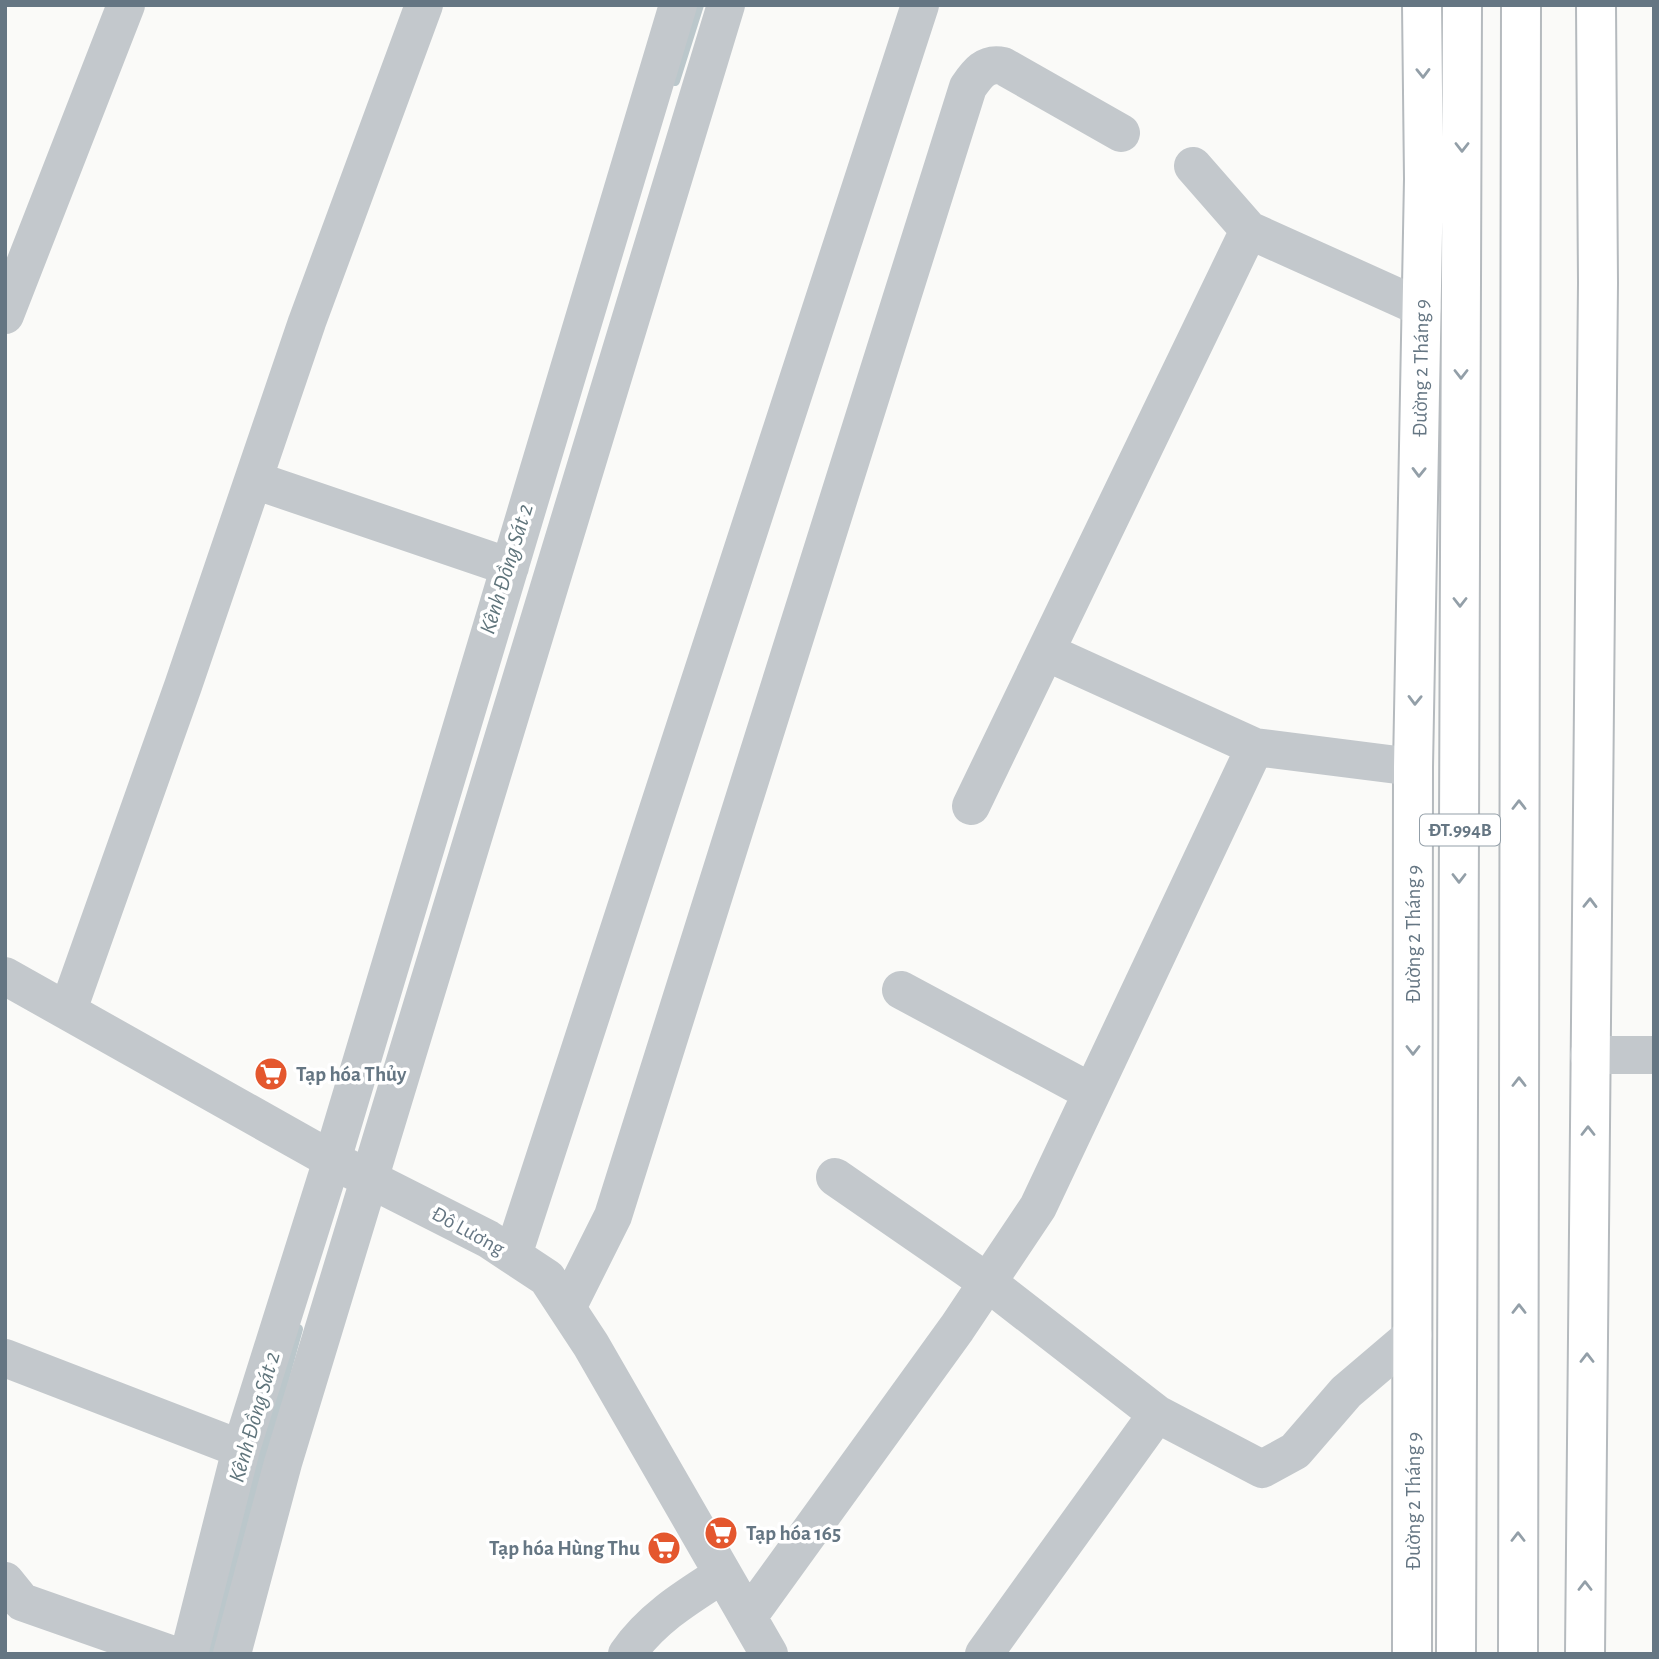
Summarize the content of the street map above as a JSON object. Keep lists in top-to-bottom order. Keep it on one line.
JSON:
{"streets":{"main road":["Đường 2 Tháng 9","ĐT.994B"],"street":["Đô Lương"]},"water":["Kênh Đồng Sát 2"],"places":{"supermarket":["Tạp hóa Thủy","Tạp hóa 165","Tạp hóa Hùng Thu"]}}
